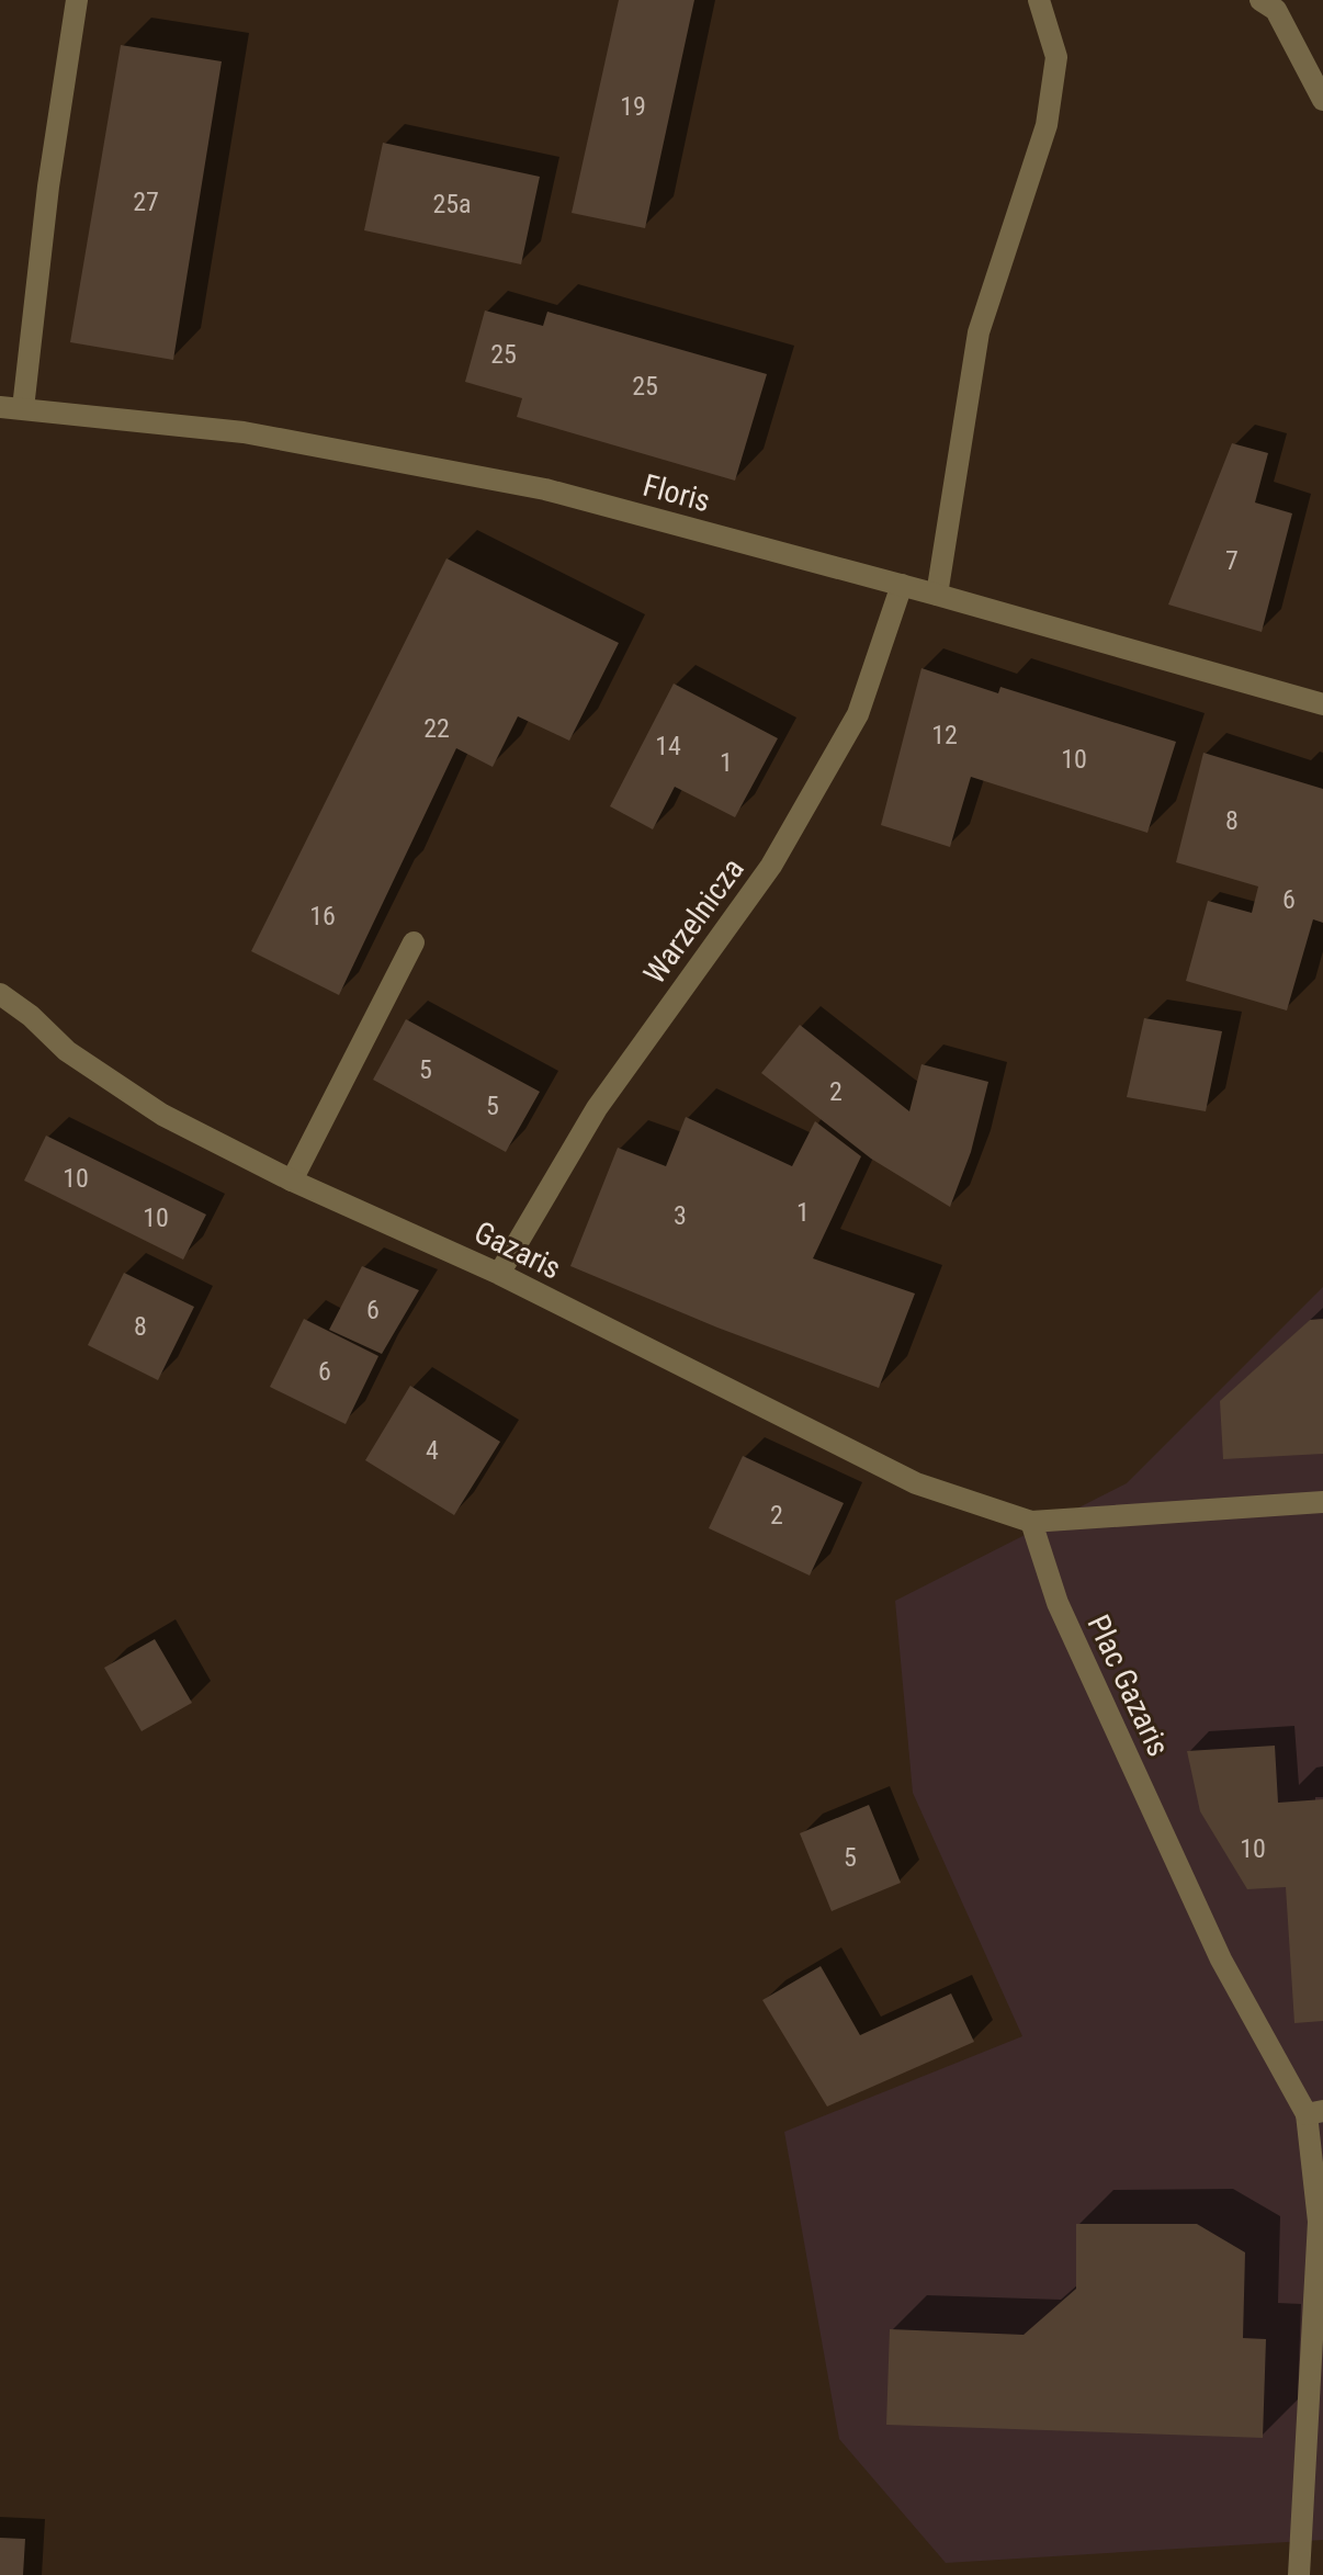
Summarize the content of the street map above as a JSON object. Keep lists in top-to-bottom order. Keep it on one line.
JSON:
{"streets":{"street":["Floris","Warzelnicza","Gazaris","Plac Gazaris"]},"crossings":[["Floris","Warzelnicza"],["Warzelnicza","Gazaris"],["Gazaris","Plac Gazaris"]],"house_numbers":["19","27","25a","25","25","7","22","12","14","10","1","8","6","16","5","2","5","10","1","3","10","6","8","6","4","2","10","5"]}
